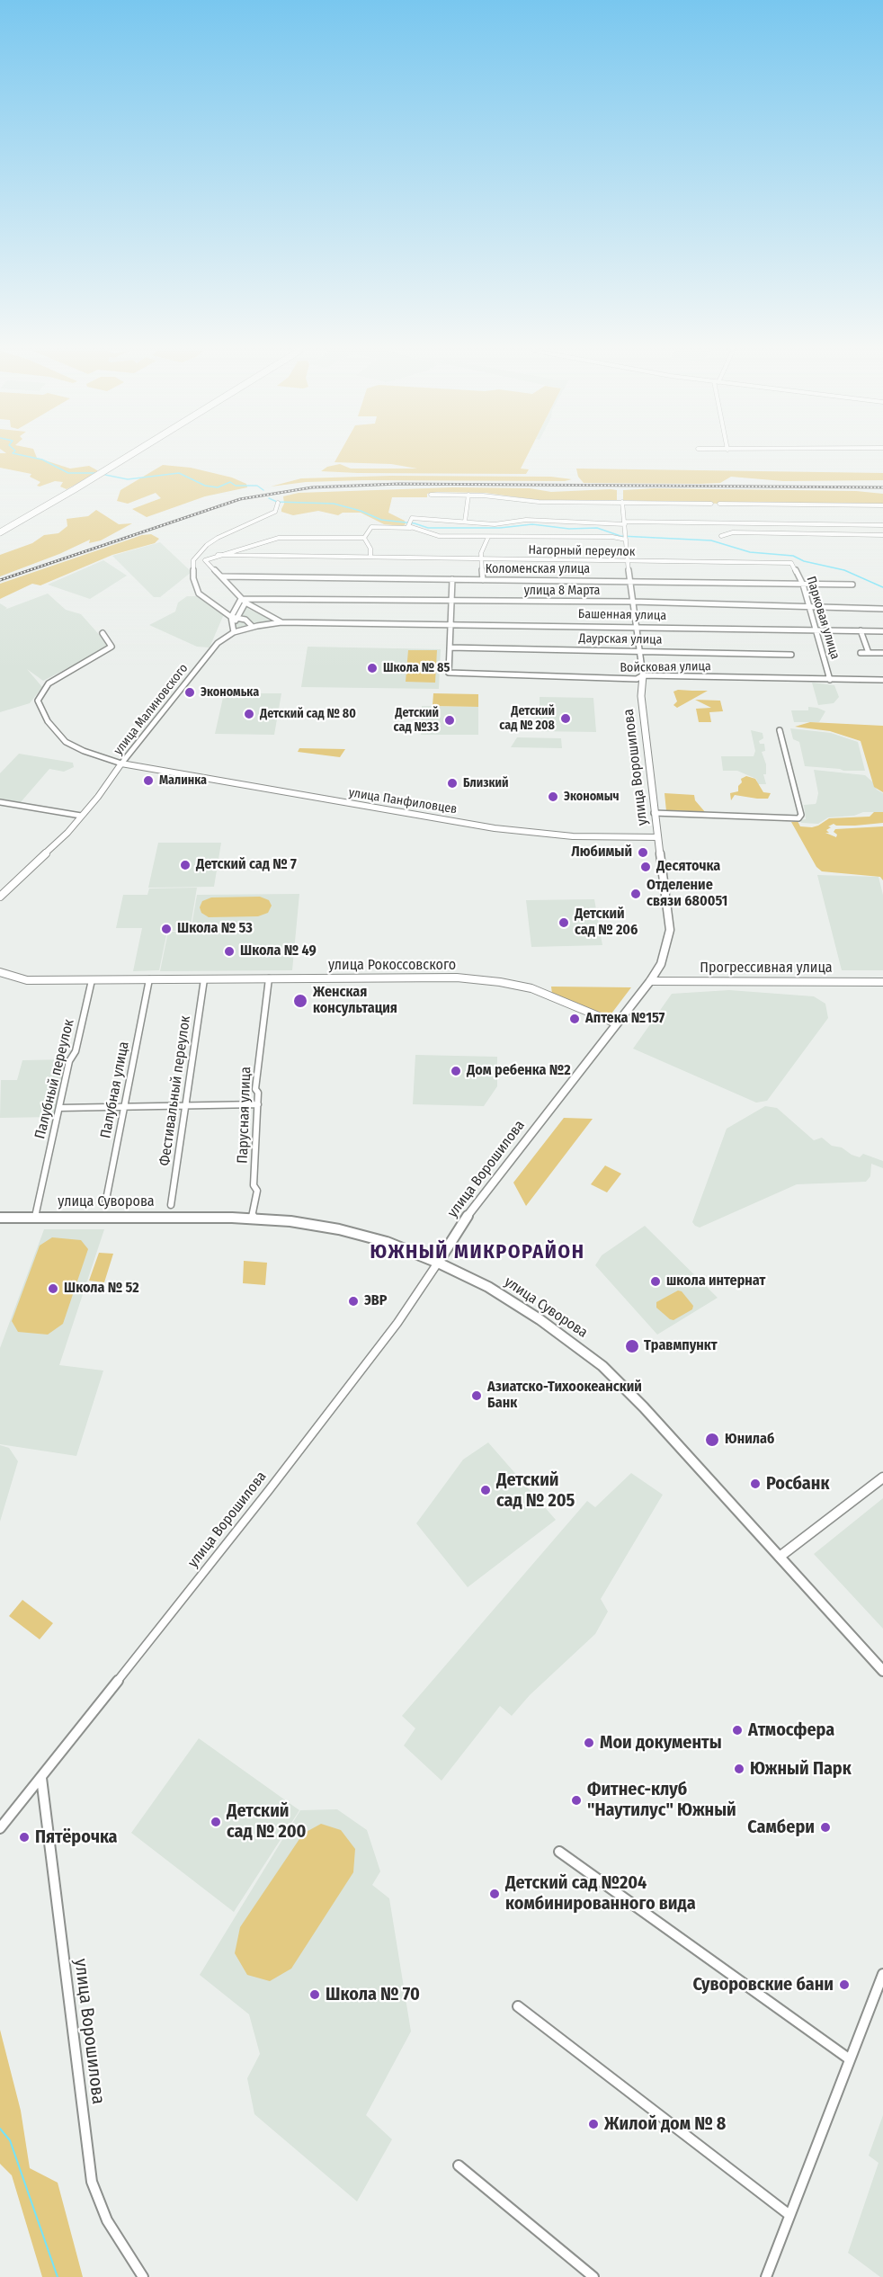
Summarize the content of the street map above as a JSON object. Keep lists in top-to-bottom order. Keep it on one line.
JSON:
{"streets":{"main road":["улица Ворошилова","улица Суворова"],"street":["Нагорный переулок","Коломенская улица","улица 8 Марта","Башенная улица","Парковая улица","Даурская улица","Войсковая улица","улица Малиновского","улица Панфиловцев","улица Рокоссовского","Прогрессивная улица","Палубный переулок","Палубная улица","Фестивальный переулок","Парусная улица"]},"crossings":[["Нагорный переулок","Коломенская улица"],["Нагорный переулок","Парковая улица"],["Коломенская улица","Парковая улица"],["улица 8 Марта","Парковая улица"],["Башенная улица","Парковая улица"],["Башенная улица","улица Малиновского"],["Парковая улица","Войсковая улица"],["Даурская улица","Войсковая улица"],["Войсковая улица","улица Ворошилова"],["улица Малиновского","улица Панфиловцев"],["улица Ворошилова","улица Панфиловцев"],["улица Ворошилова","улица Рокоссовского"],["улица Ворошилова","Прогрессивная улица"],["улица Ворошилова","улица Суворова"],["улица Рокоссовского","Палубный переулок"],["улица Рокоссовского","Палубная улица"],["улица Рокоссовского","Фестивальный переулок"],["улица Рокоссовского","Парусная улица"],["Палубный переулок","улица Суворова"],["Парусная улица","улица Суворова"]],"districts":["ЮЖНЫЙ МИКРОРАЙОН"],"places":["Школа № 85","Экономька","Детский сад № 80","Детский сад № 208","Детский сад №33","Малинка","Близкий","Экономыч","Любимый","Детский сад № 7","Десяточка","Отделение связи 680051","Детский сад № 206","Школа № 53","Школа № 49","Женская консультация","Аптека №157","Дом ребенка №2","школа интернат","Школа № 52","ЭВР","Травмпункт","Азиатско-Тихоокеанский Банк","Юнилаб","Росбанк","Детский сад № 205","Атмосфера","Мои документы","Южный Парк","Фитнес-клуб \"Наутилус\" Южный","Детский сад № 200","Самбери","Пятёрочка","Детский сад №204 комбинированного вида","Суворовские бани","Школа № 70","Жилой дом № 8"]}
